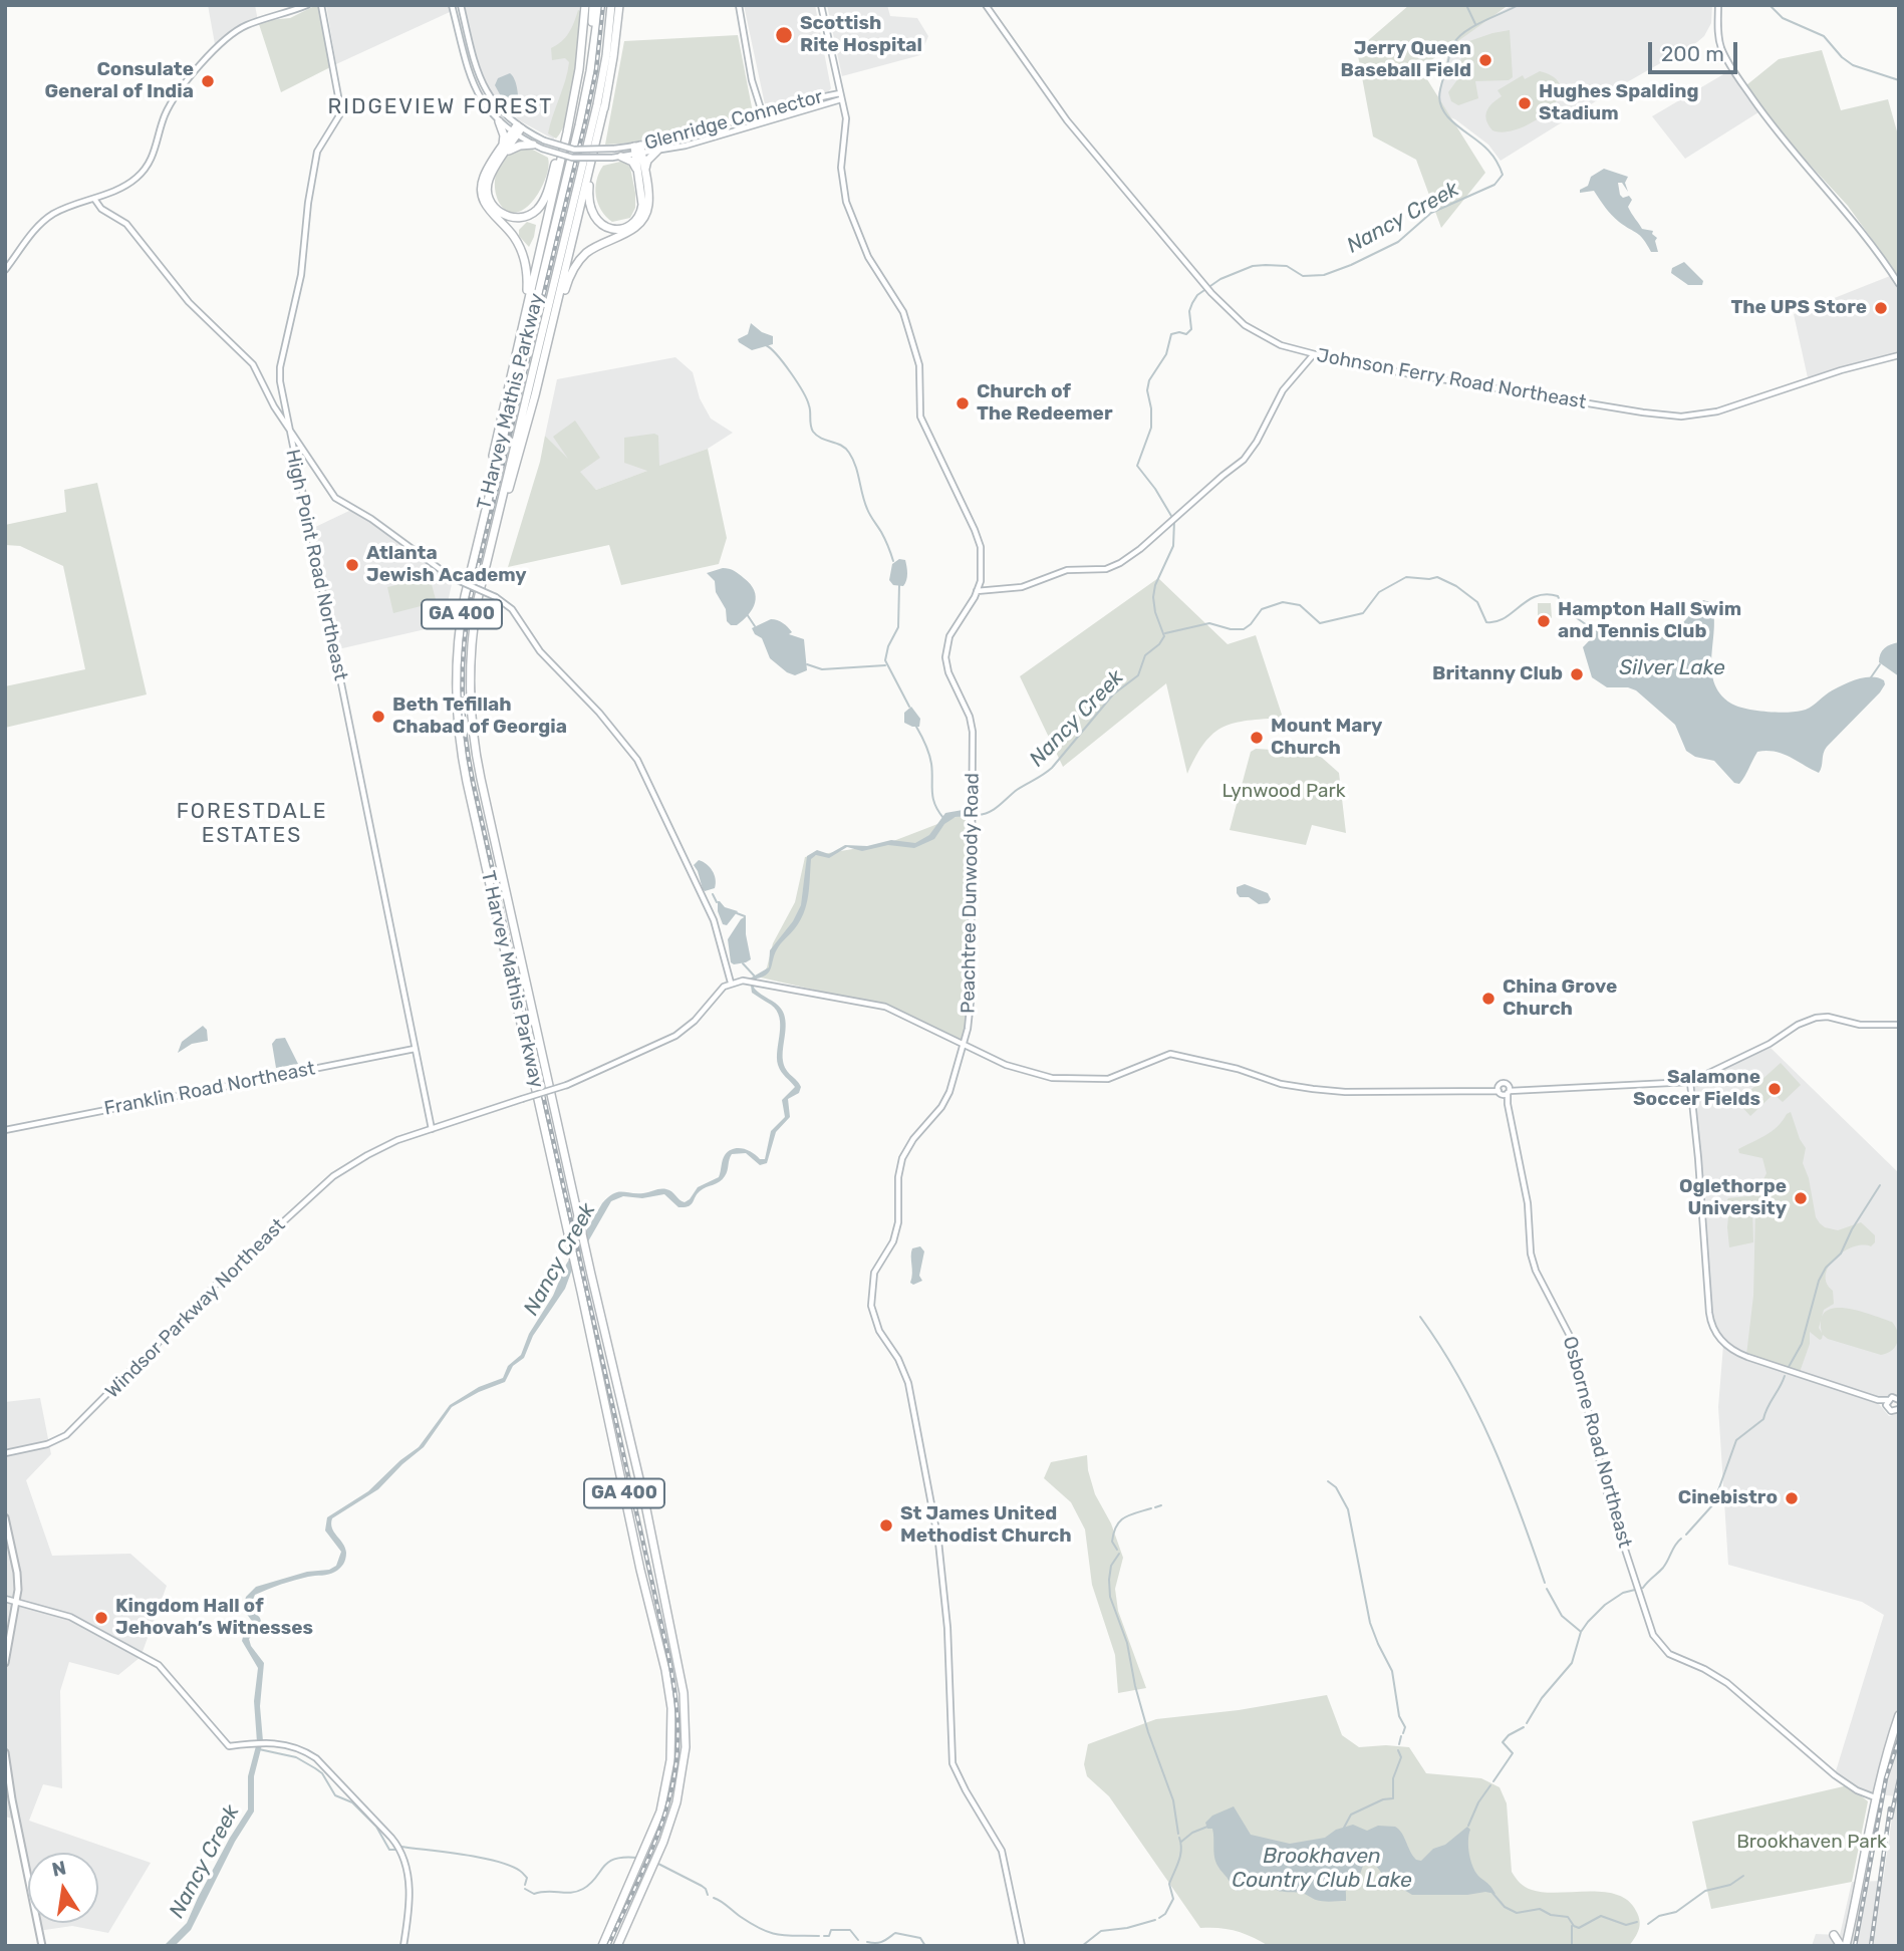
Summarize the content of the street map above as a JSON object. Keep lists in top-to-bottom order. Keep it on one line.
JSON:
{"streets":{"highway":["T Harvey Mathis Parkway","GA 400"],"street":["Glenridge Connector","Johnson Ferry Road Northeast","High Point Road Northeast","Peachtree Dunwoody Road","Franklin Road Northeast","Windsor Parkway Northeast","Osborne Road Northeast"]},"crossings":[["Glenridge Connector","Peachtree Dunwoody Road"],["High Point Road Northeast","Franklin Road Northeast"],["High Point Road Northeast","Windsor Parkway Northeast"]],"districts":["RIDGEVIEW FOREST","FORESTDALE ESTATES"],"water":["Nancy Creek","Silver Lake","Brookhaven Country Club Lake"],"parks":["Lynwood Park","Brookhaven Park"],"places":["Scottish Rite Hospital","Jerry Queen Baseball Field","Consulate General of India","Hughes Spalding Stadium","The UPS Store","Church of The Redeemer","Atlanta Jewish Academy","Hampton Hall Swim and Tennis Club","Britanny Club","Beth Tefillah Chabad of Georgia","Mount Mary Church","China Grove Church","Salamone Soccer Fields","Oglethorpe University","Cinebistro","St James United Methodist Church","Kingdom Hall of Jehovah’s Witnesses"],"scale_bar":"200 m","north":"top"}
